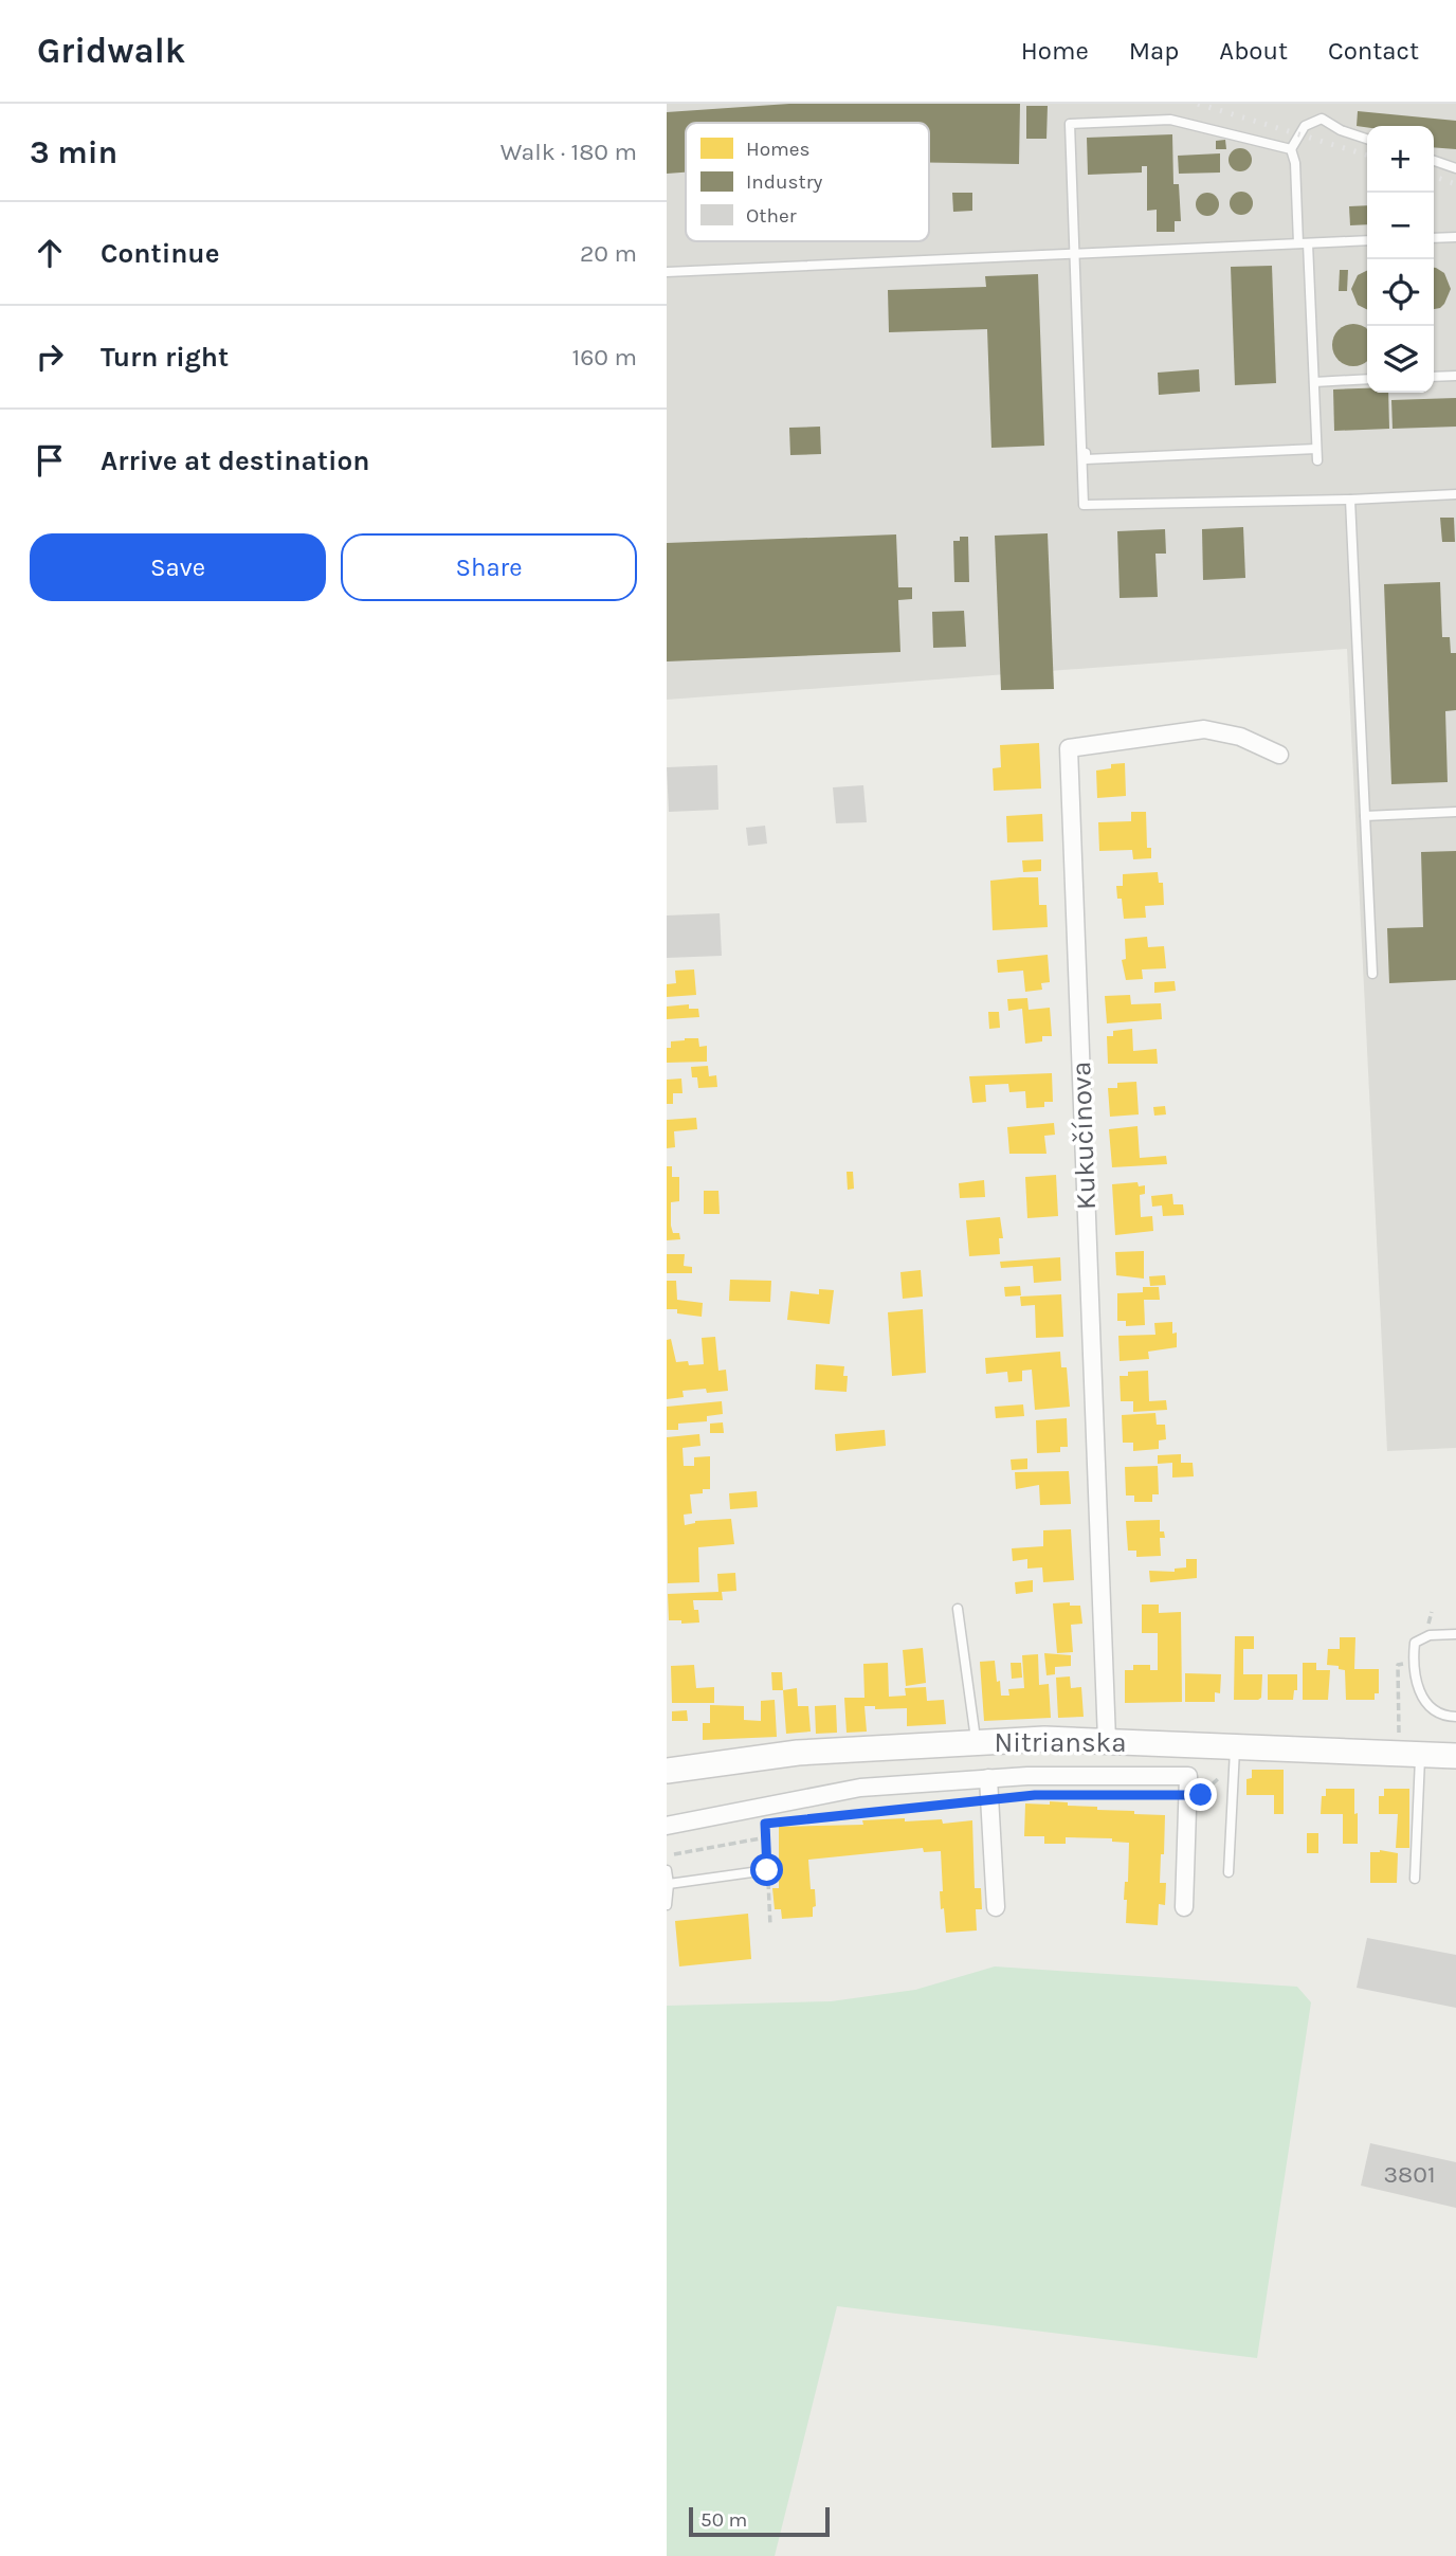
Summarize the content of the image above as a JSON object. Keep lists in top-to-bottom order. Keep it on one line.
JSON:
{"streets":{"main road":["Nitrianska"],"street":["Kukučínova"]},"crossings":[["Kukučínova","Nitrianska"]],"house_numbers":["3801"],"legend":["Homes","Industry","Other"],"scale_bar":"50 m","page":{"header":"Gridwalk","nav":["Home","Map","About","Contact"],"heading":["3 min","Walk · 180 m"],"map_buttons":["+","−"],"list":[["Continue","20 m"],["Turn right","160 m"],"Arrive at destination"],"buttons":["Save","Share"],"scale":"50 m"}}
